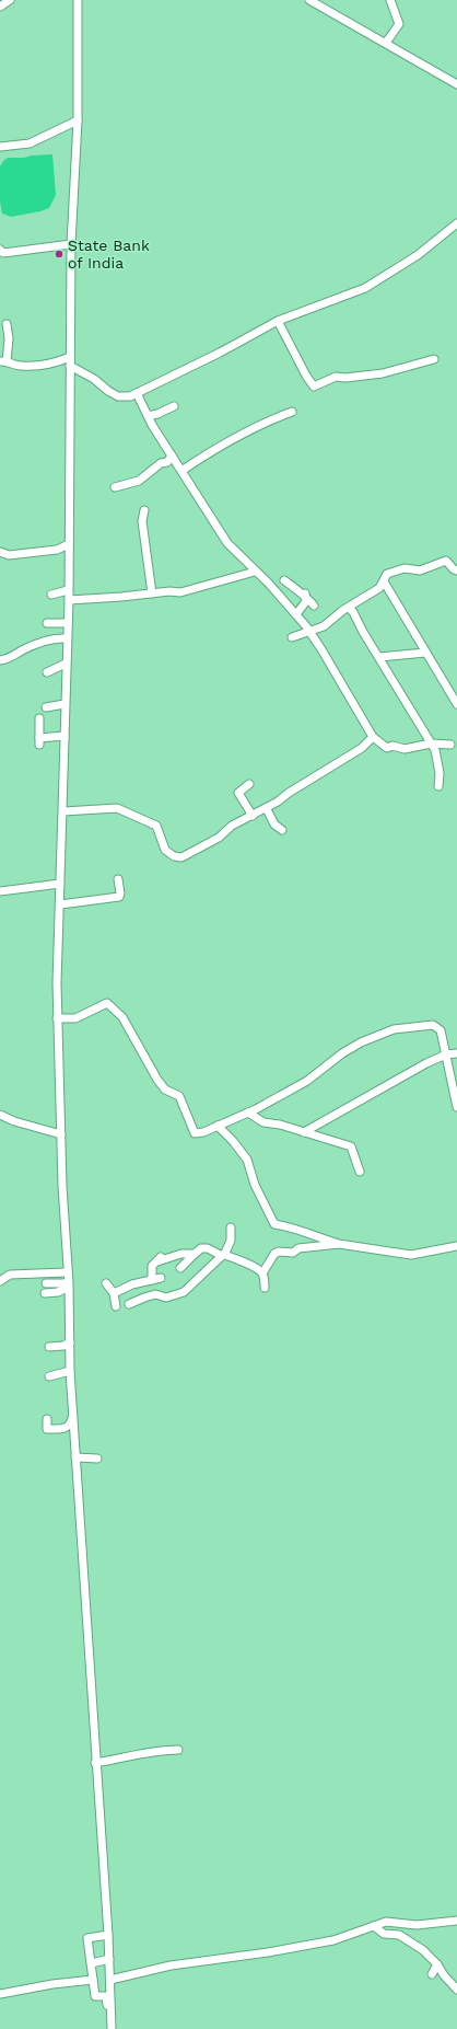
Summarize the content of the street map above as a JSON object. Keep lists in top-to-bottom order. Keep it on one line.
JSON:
{"places":["State Bank of India"]}
